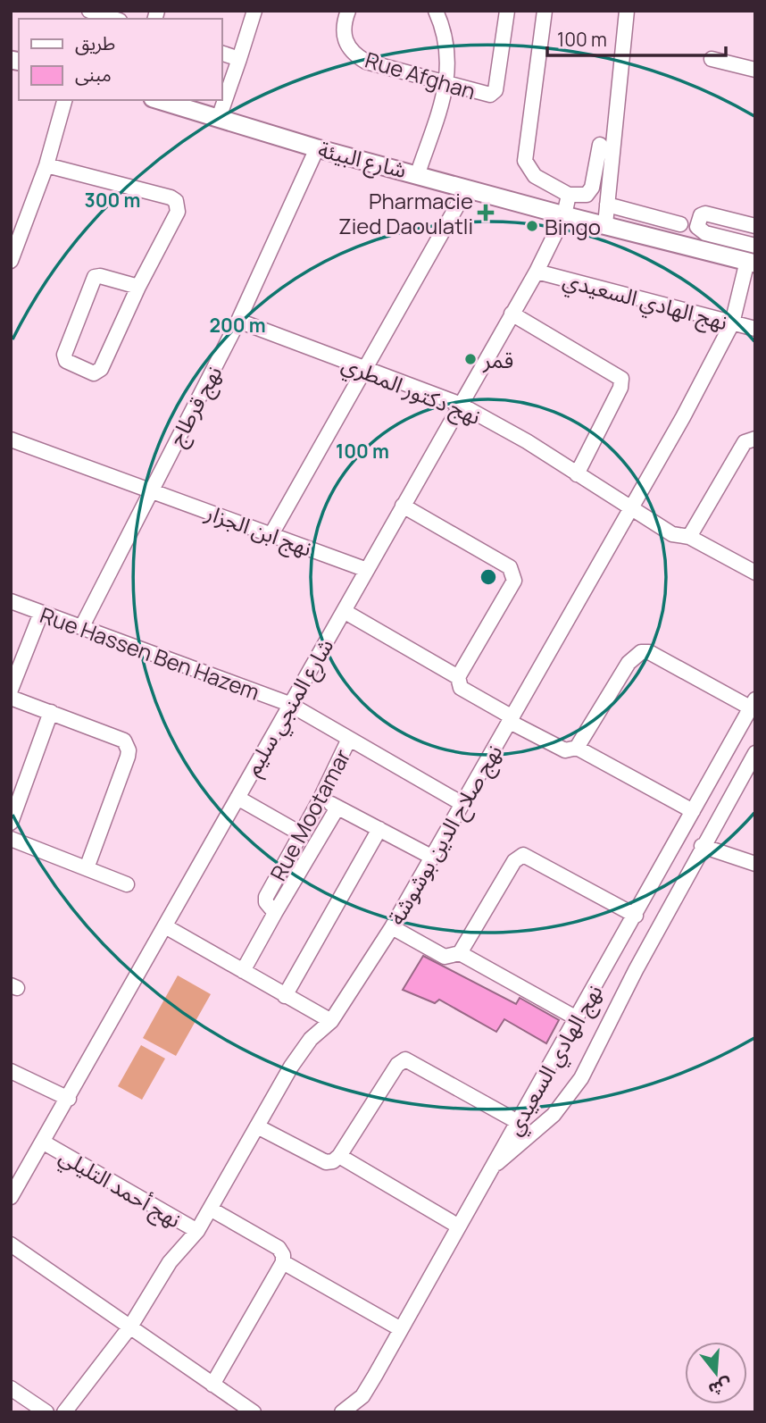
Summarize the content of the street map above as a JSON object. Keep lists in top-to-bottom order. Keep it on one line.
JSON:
{"streets":{"main road":["شارع البيئة"],"street":["Rue Afghan","نهج الهادي السعيدي","نهج دكتور المطري","نهج قرطاج","نهج ابن الجزار","Rue Hassen Ben Hazem","شارع المنجي سليم","Rue Mootamar","نهج صلاح الدين بوشوشة","نهج أحمد التليلي"]},"crossings":[["شارع البيئة","نهج قرطاج"],["شارع البيئة","شارع المنجي سليم"],["شارع البيئة","نهج صلاح الدين بوشوشة"],["نهج الهادي السعيدي","شارع المنجي سليم"],["نهج الهادي السعيدي","نهج صلاح الدين بوشوشة"],["نهج دكتور المطري","نهج قرطاج"],["نهج دكتور المطري","شارع المنجي سليم"],["نهج دكتور المطري","نهج صلاح الدين بوشوشة"],["نهج قرطاج","نهج ابن الجزار"],["نهج قرطاج","Rue Hassen Ben Hazem"],["نهج ابن الجزار","شارع المنجي سليم"],["Rue Hassen Ben Hazem","شارع المنجي سليم"],["Rue Hassen Ben Hazem","Rue Mootamar"],["Rue Hassen Ben Hazem","نهج صلاح الدين بوشوشة"],["شارع المنجي سليم","نهج أحمد التليلي"],["نهج صلاح الدين بوشوشة","نهج أحمد التليلي"]],"places":{"health":["Pharmacie Zied Daoulatli"],"other":["Bingo","قمر"]},"legend":["طريق","مبنى"],"scale_bar":"100 m","north":"bottom","rings":["300 m","200 m","100 m"]}
